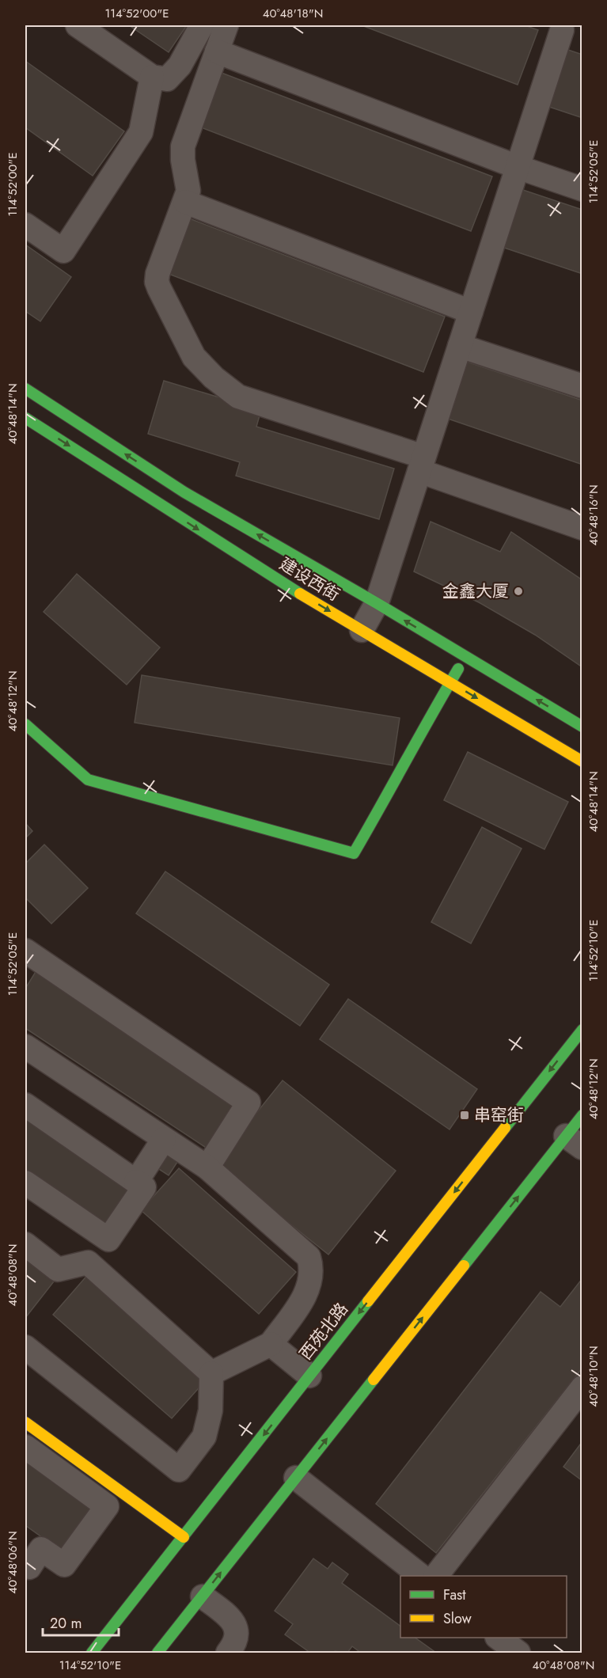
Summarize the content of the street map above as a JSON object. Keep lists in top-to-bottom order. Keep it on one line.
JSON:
{"streets":{"main road":["建设西街","西苑北路"]},"places":{"other":["金鑫大厦"],"transit":["串窑街"]},"legend":["Fast","Slow"],"scale_bar":"20 m","coordinates":["114°52'00\"E","40°48'18\"N","114°52'05\"E","40°48'14\"N","40°48'16\"N","40°48'12\"N","114°52'10\"E","40°48'08\"N","40°48'10\"N","40°48'06\"N"]}
